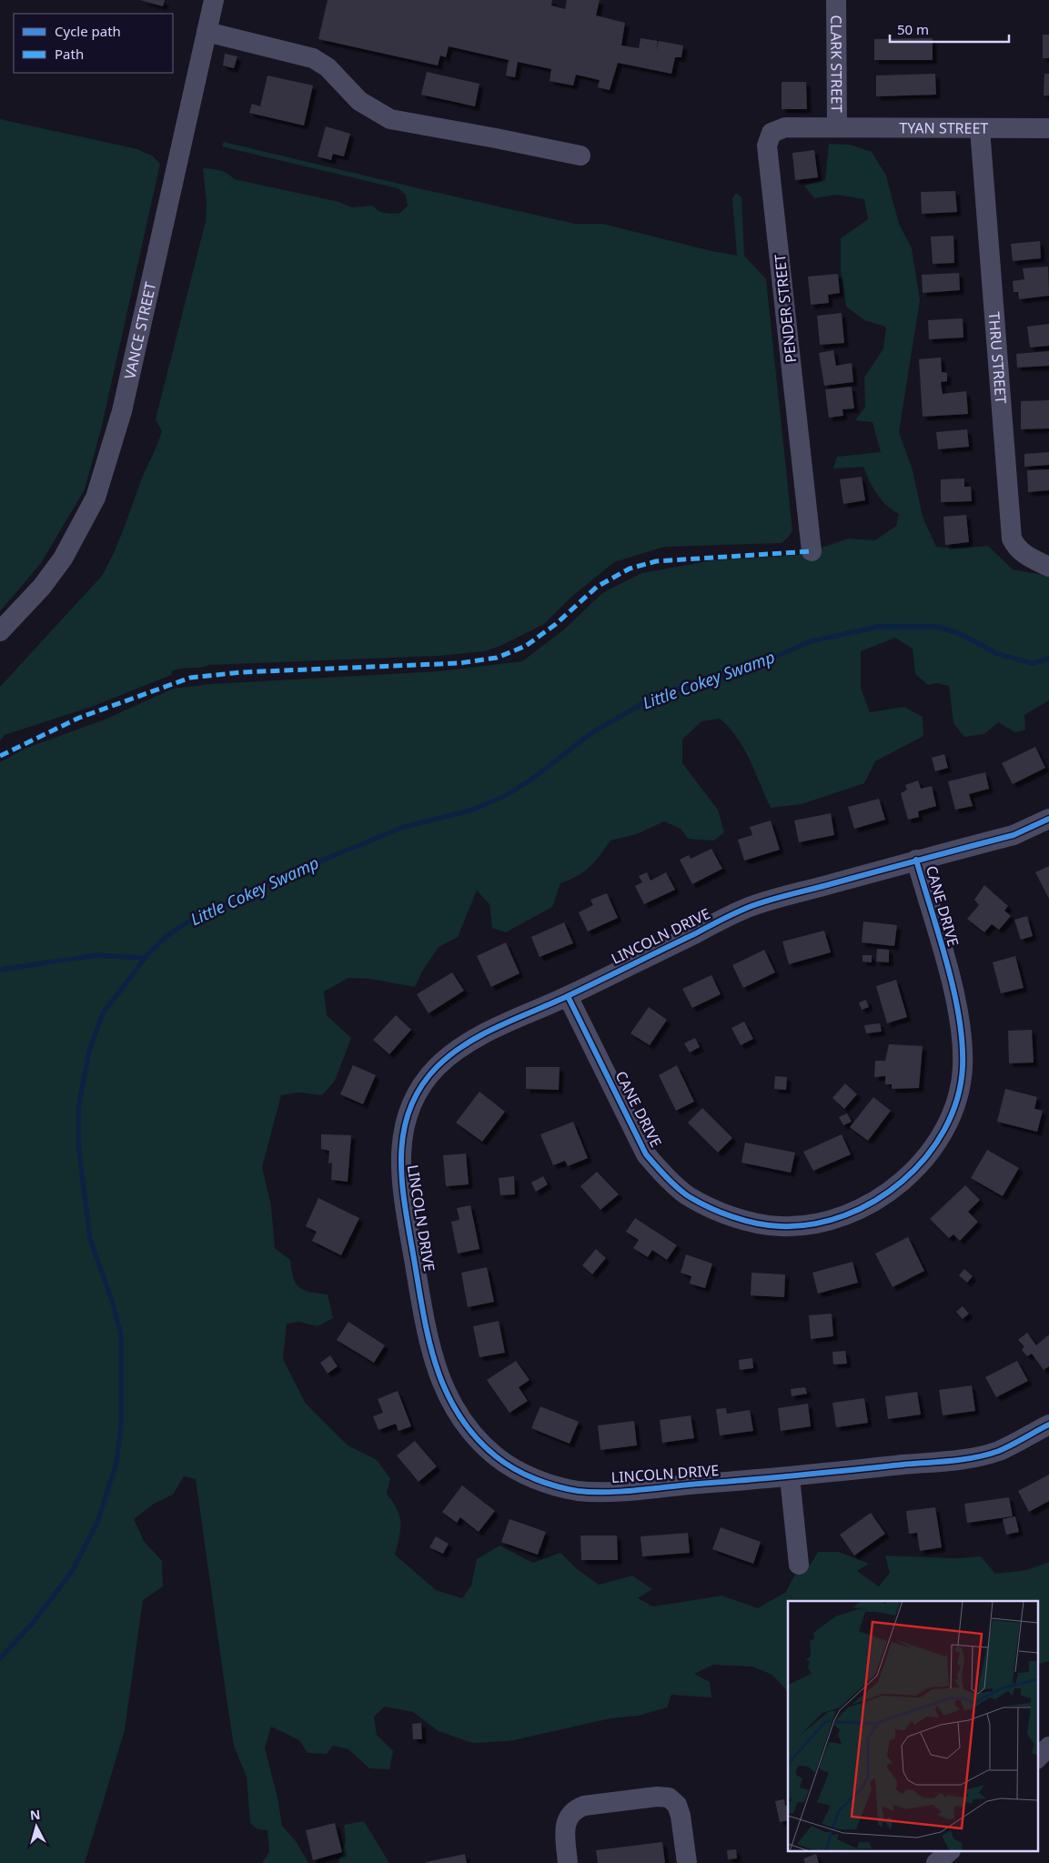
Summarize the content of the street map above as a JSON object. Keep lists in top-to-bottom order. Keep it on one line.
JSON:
{"streets":{"street":["CLARK STREET","TYAN STREET","PENDER STREET","VANCE STREET","THRU STREET","CANE DRIVE","LINCOLN DRIVE"]},"crossings":[["CLARK STREET","TYAN STREET"],["CLARK STREET","PENDER STREET"],["TYAN STREET","PENDER STREET"],["TYAN STREET","THRU STREET"],["CANE DRIVE","LINCOLN DRIVE"]],"water":["Little Cokey Swamp"],"legend":["Cycle path","Path"],"scale_bar":"50 m","north":"top"}
